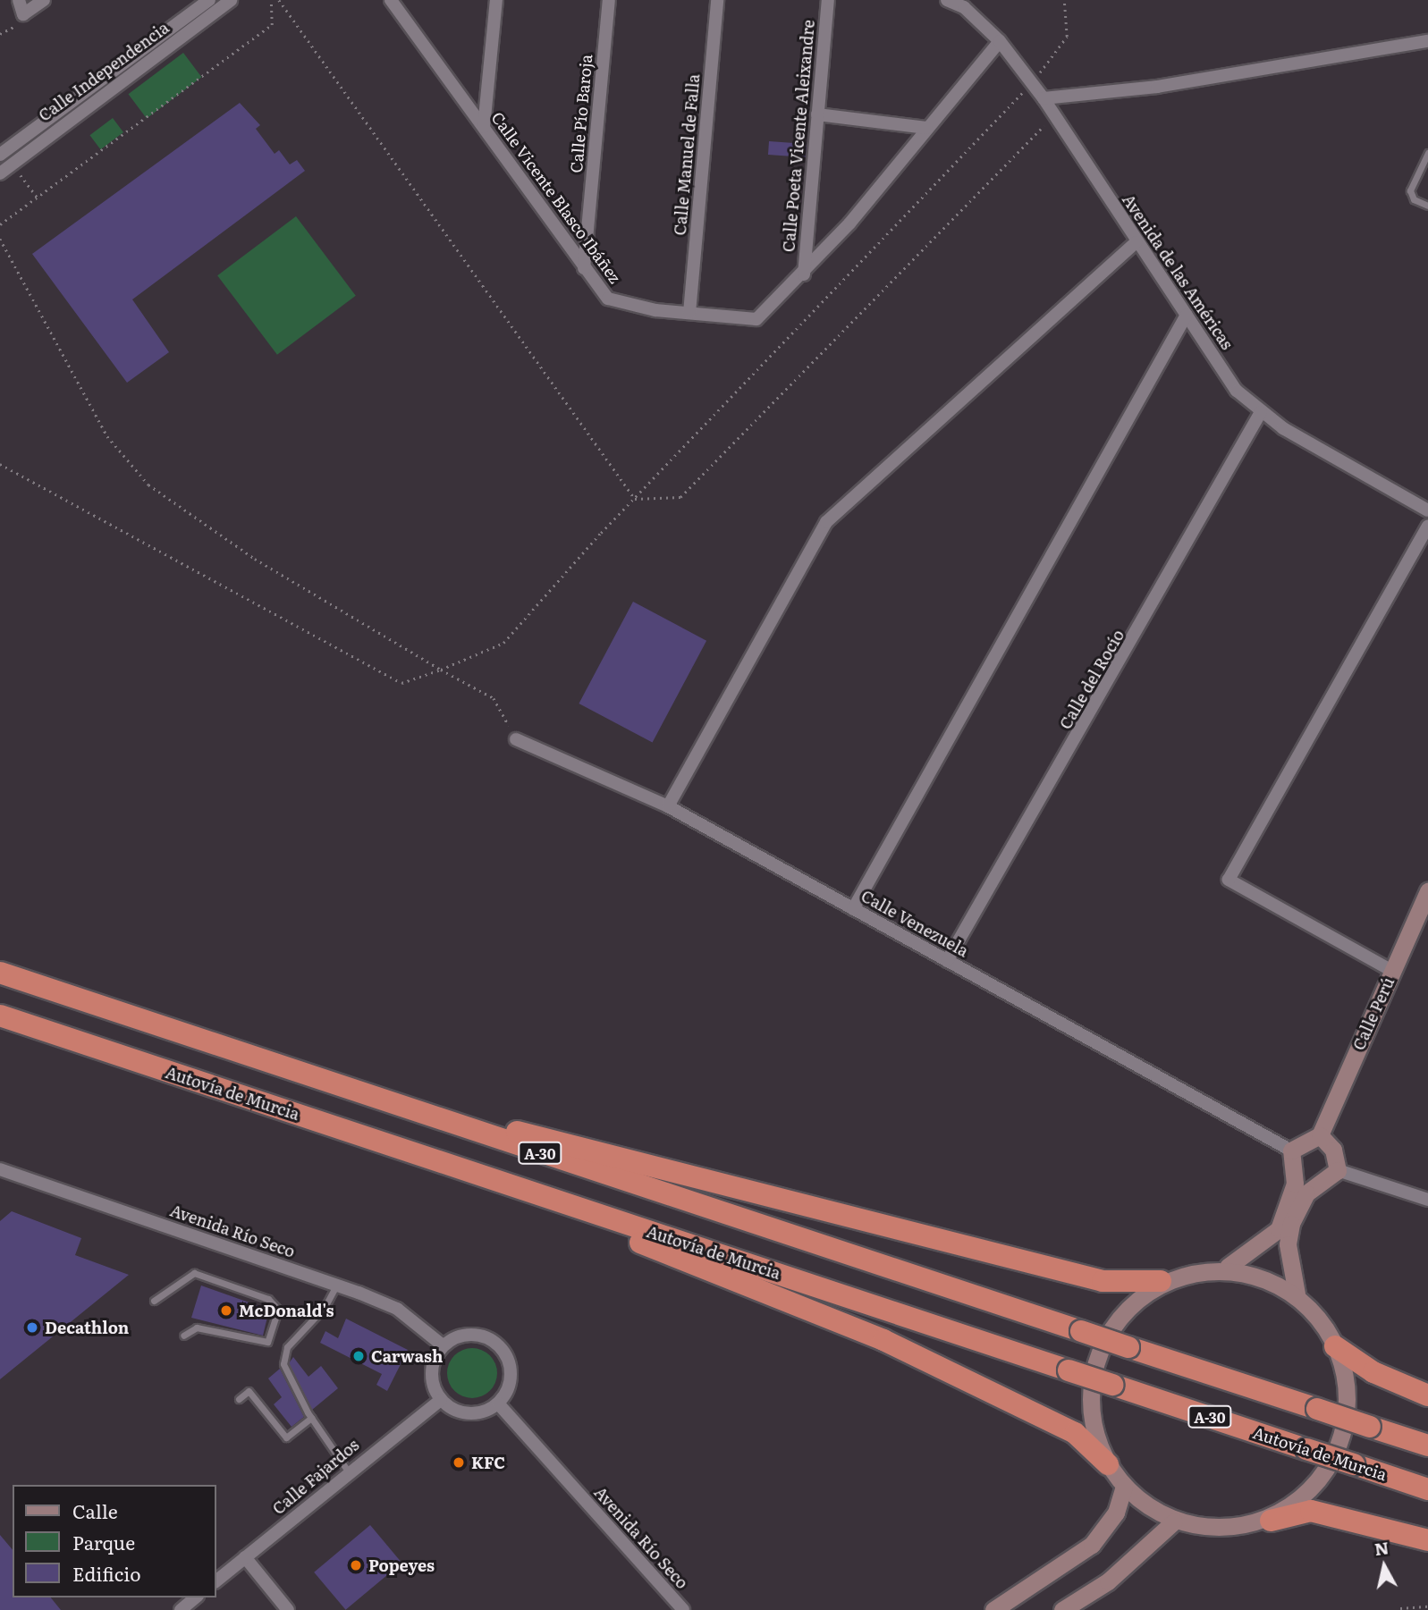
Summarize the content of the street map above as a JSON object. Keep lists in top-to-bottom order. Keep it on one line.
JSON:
{"streets":{"highway":["Autovía de Murcia","A-30"],"street":["Calle Independencia","Calle Pío Baroja","Calle Poeta Vicente Aleixandre","Calle Manuel de Falla","Calle Vicente Blasco Ibáñez","Avenida de las Américas","Calle del Rocío","Calle Venezuela","Calle Perú","Avenida Río Seco","Calle Fajardos"]},"crossings":[["Calle Pío Baroja","Calle Vicente Blasco Ibáñez"],["Calle Poeta Vicente Aleixandre","Calle Vicente Blasco Ibáñez"],["Calle Manuel de Falla","Calle Vicente Blasco Ibáñez"],["Calle Vicente Blasco Ibáñez","Avenida de las Américas"],["Avenida de las Américas","Calle del Rocío"],["Calle del Rocío","Calle Venezuela"],["Avenida Río Seco","Calle Fajardos"]],"places":["McDonald's","Decathlon","Carwash","KFC","Popeyes"],"legend":["Calle","Parque","Edificio"],"north":"top"}
